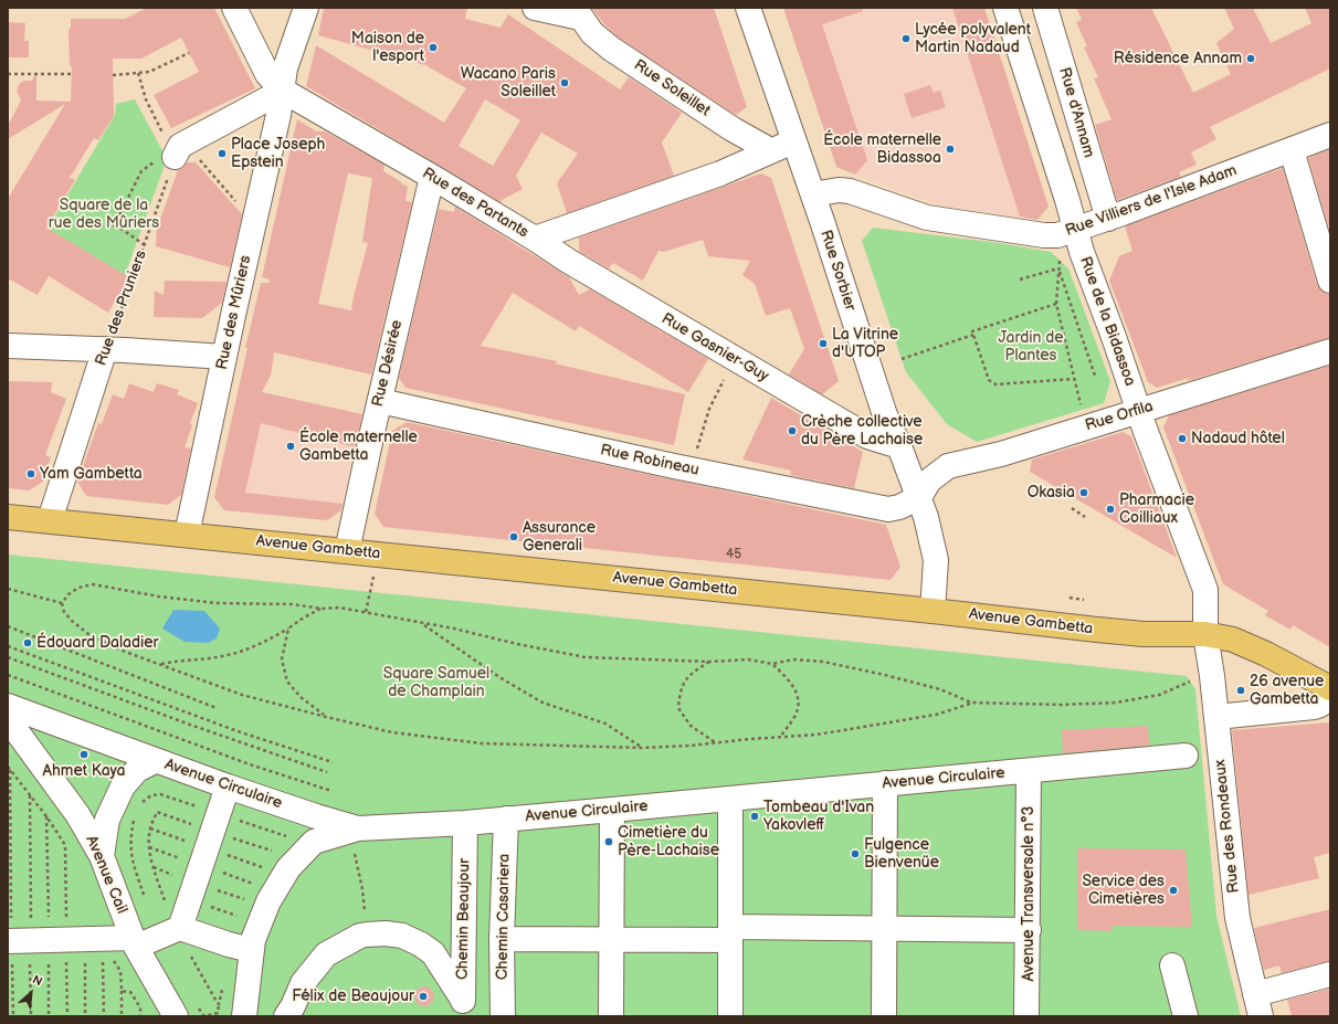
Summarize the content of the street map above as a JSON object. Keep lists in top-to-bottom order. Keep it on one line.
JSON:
{"streets":{"main road":["Avenue Gambetta"],"street":["Rue Soleillet","Rue d'Annam","Rue Villiers de l'Isle Adam","Rue des Partants","Rue Sorbier","Rue des Pruniers","Rue des Mûriers","Rue de la Bidassoa","Rue Gasnier-Guy","Rue Désirée","Rue Orfila","Rue Robineau","Avenue Circulaire","Rue des Rondeaux","Avenue Cail","Avenue Transversale n°3","Chemin Casariera","Chemin Beaujour"]},"crossings":[["Rue Soleillet","Rue des Partants"],["Rue d'Annam","Rue Villiers de l'Isle Adam"],["Rue Villiers de l'Isle Adam","Rue Sorbier"],["Rue Villiers de l'Isle Adam","Rue de la Bidassoa"],["Rue des Partants","Rue Sorbier"],["Rue des Partants","Rue des Mûriers"],["Rue des Partants","Rue Gasnier-Guy"],["Rue des Partants","Rue Désirée"],["Rue Sorbier","Rue Gasnier-Guy"],["Rue Sorbier","Rue Orfila"],["Rue Sorbier","Rue Robineau"],["Rue Sorbier","Avenue Gambetta"],["Rue des Pruniers","Avenue Gambetta"],["Rue des Mûriers","Avenue Gambetta"],["Rue de la Bidassoa","Rue Orfila"],["Rue de la Bidassoa","Avenue Gambetta"],["Rue de la Bidassoa","Rue des Rondeaux"],["Rue Désirée","Rue Robineau"],["Rue Désirée","Avenue Gambetta"],["Rue Orfila","Rue Robineau"],["Avenue Gambetta","Rue des Rondeaux"],["Avenue Circulaire","Avenue Transversale n°3"],["Avenue Circulaire","Chemin Casariera"],["Avenue Circulaire","Chemin Beaujour"]],"parks":["Square de la rue des Mûriers","Jardin de Plantes","Square Samuel de Champlain"],"places":["Lycée polyvalent Martin Nadaud","Maison de l'esport","Résidence Annam","Wacano Paris Soleillet","École maternelle Bidassoa","Place Joseph Epstein","La Vitrine d'UTOP","Crèche collective du Père Lachaise","Nadaud hôtel","École maternelle Gambetta","Yam Gambetta","Okasia","Pharmacie Coilliaux","Assurance Generali","Édouard Daladier","26 avenue Gambetta","Ahmet Kaya","Tombeau d'Ivan Yakovleff","Cimetière du Père-Lachaise","Fulgence Bienvenüe","Service des Cimetières","Félix de Beaujour"],"house_numbers":["45"],"north":"top right"}
